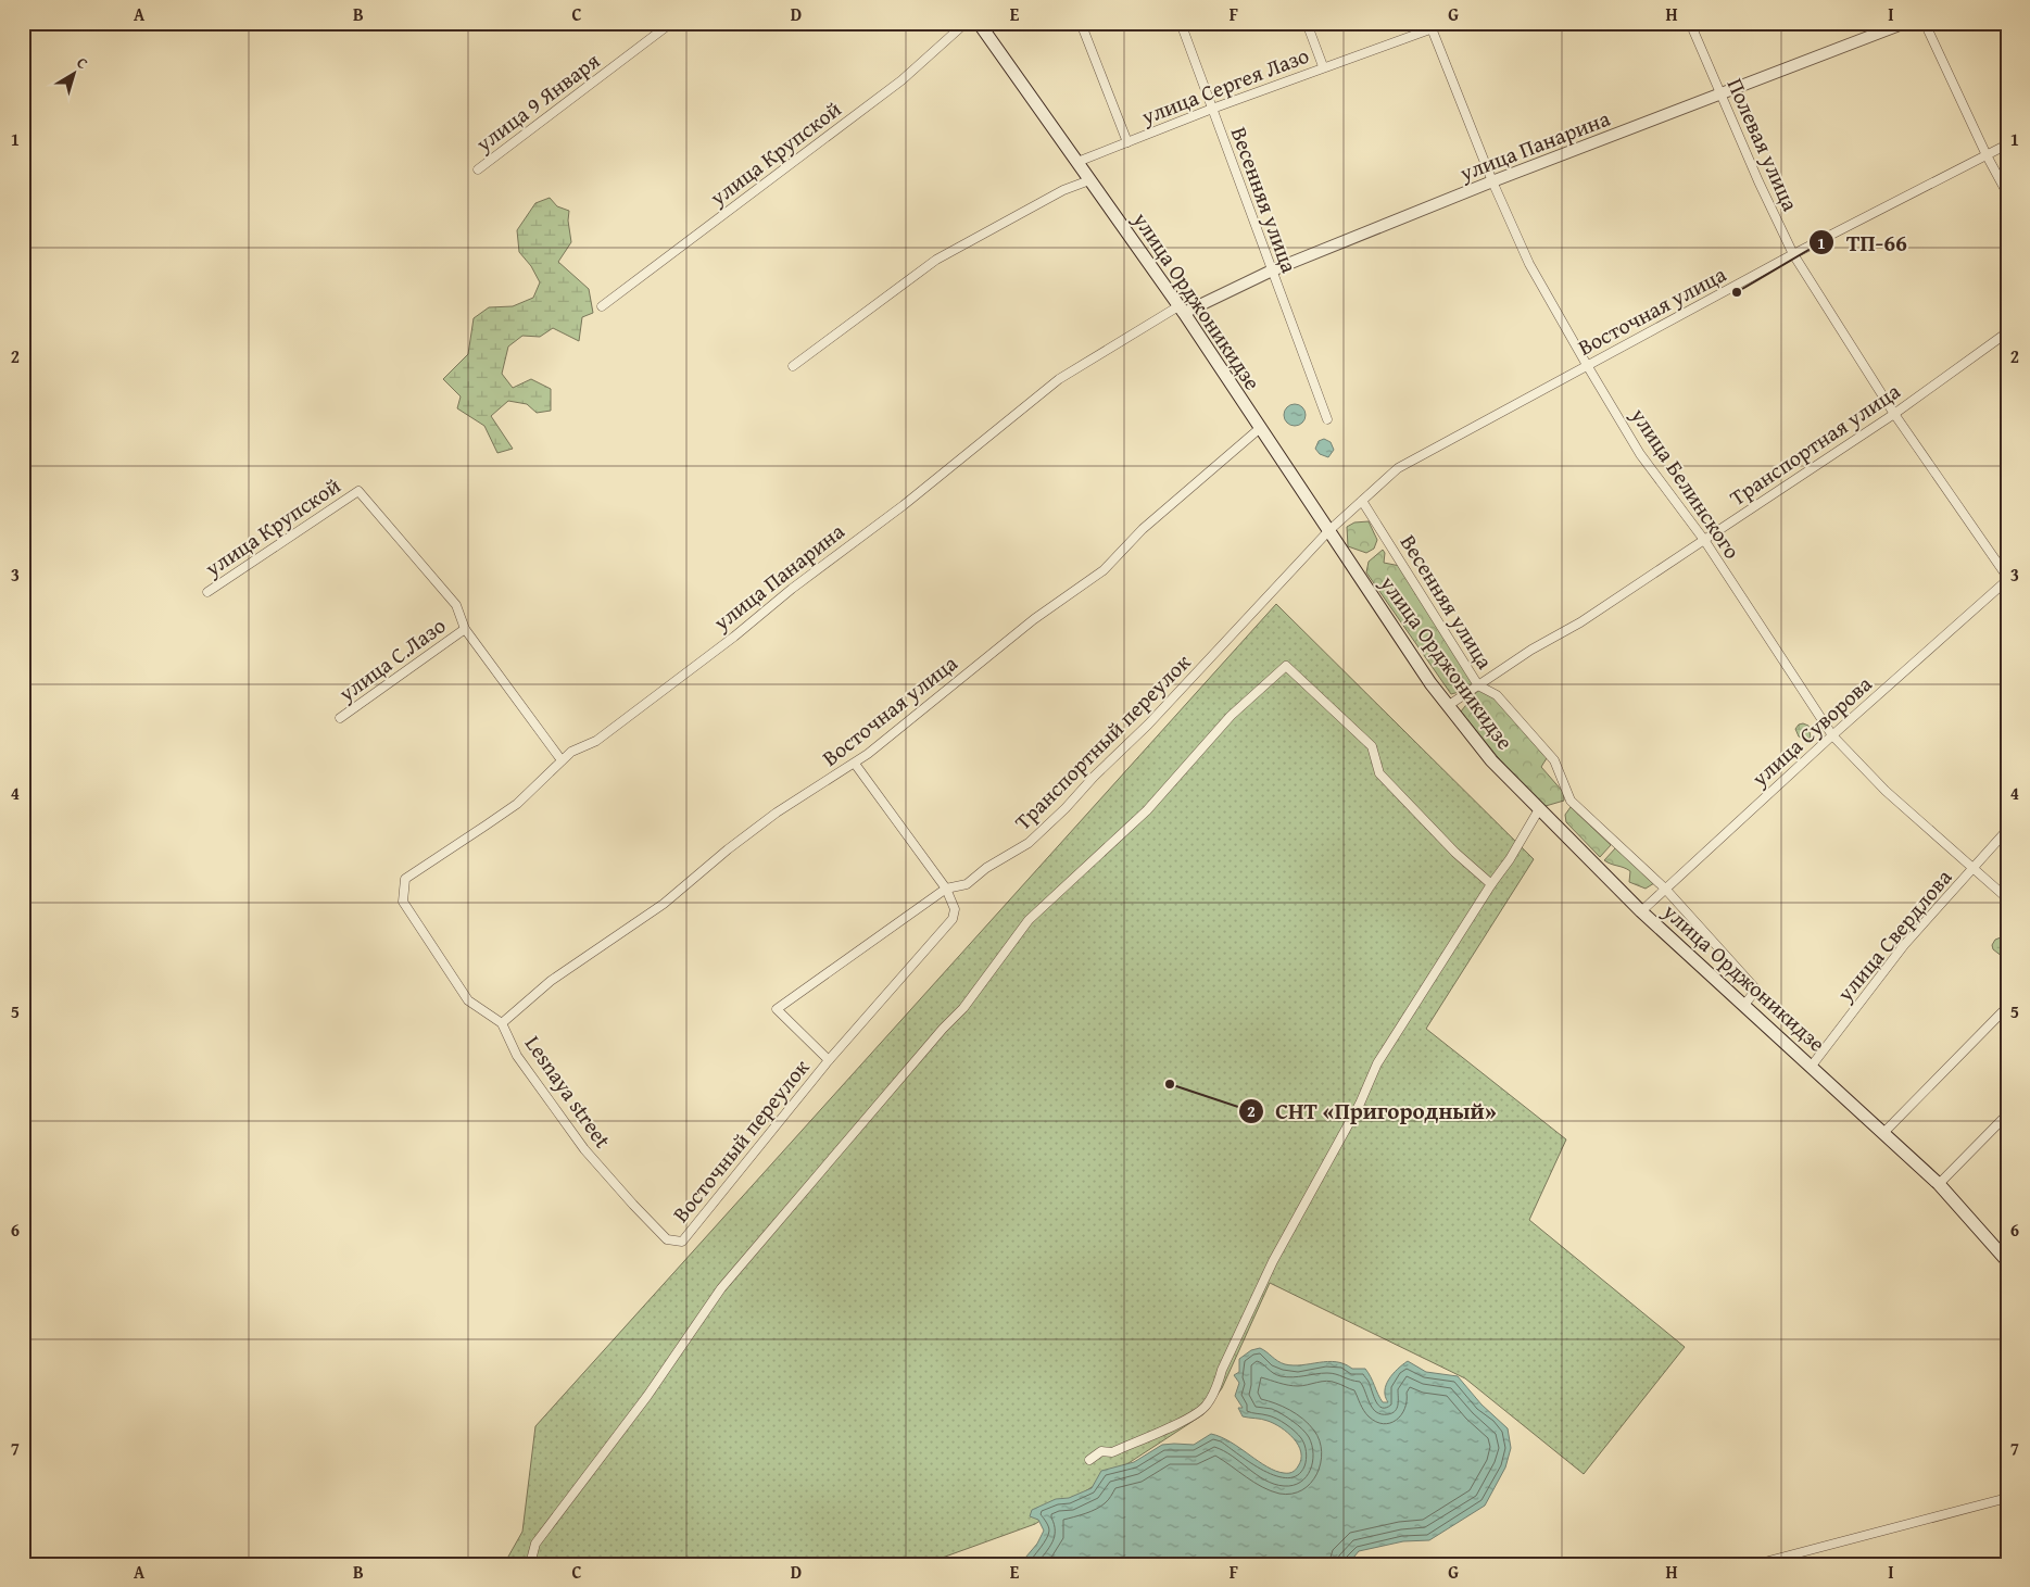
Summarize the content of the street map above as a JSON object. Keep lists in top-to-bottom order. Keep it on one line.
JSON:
{"streets":{"main road":["улица Орджоникидзе"],"street":["улица Сергея Лазо","улица 9 Января","Полевая улица","улица Панарина","улица Крупской","Весенняя улица","Восточная улица","Транспортная улица","улица Белинского","улица С.Лазо","улица Суворова","Транспортный переулок","улица Свердлова","Lesnaya street","Восточный переулок"]},"crossings":[["улица Сергея Лазо","Весенняя улица"],["улица Сергея Лазо","улица Орджоникидзе"],["улица Сергея Лазо","улица Белинского"],["Полевая улица","улица Панарина"],["Полевая улица","Восточная улица"],["Полевая улица","Транспортная улица"],["Полевая улица","улица Суворова"],["улица Панарина","Весенняя улица"],["улица Панарина","улица Орджоникидзе"],["улица Панарина","улица Белинского"],["улица Панарина","Lesnaya street"],["улица Крупской","улица С.Лазо"],["Весенняя улица","улица Орджоникидзе"],["Весенняя улица","Восточная улица"],["Весенняя улица","Транспортная улица"],["Весенняя улица","улица Суворова"],["улица Орджоникидзе","Восточная улица"],["улица Орджоникидзе","Транспортная улица"],["улица Орджоникидзе","улица Суворова"],["улица Орджоникидзе","Транспортный переулок"],["улица Орджоникидзе","улица Свердлова"],["Восточная улица","улица Белинского"],["Восточная улица","Транспортный переулок"],["Восточная улица","Lesnaya street"],["Транспортная улица","улица Белинского"],["улица Белинского","улица Суворова"],["улица Белинского","улица Свердлова"],["Транспортный переулок","Восточный переулок"],["Lesnaya street","Восточный переулок"]],"places":["ТП-66","СНТ «Пригородный»"],"north":"top right","grid":{"columns":["A","B","C","D","E","F","G","H","I"],"rows":["1","2","3","4","5","6","7"]}}
